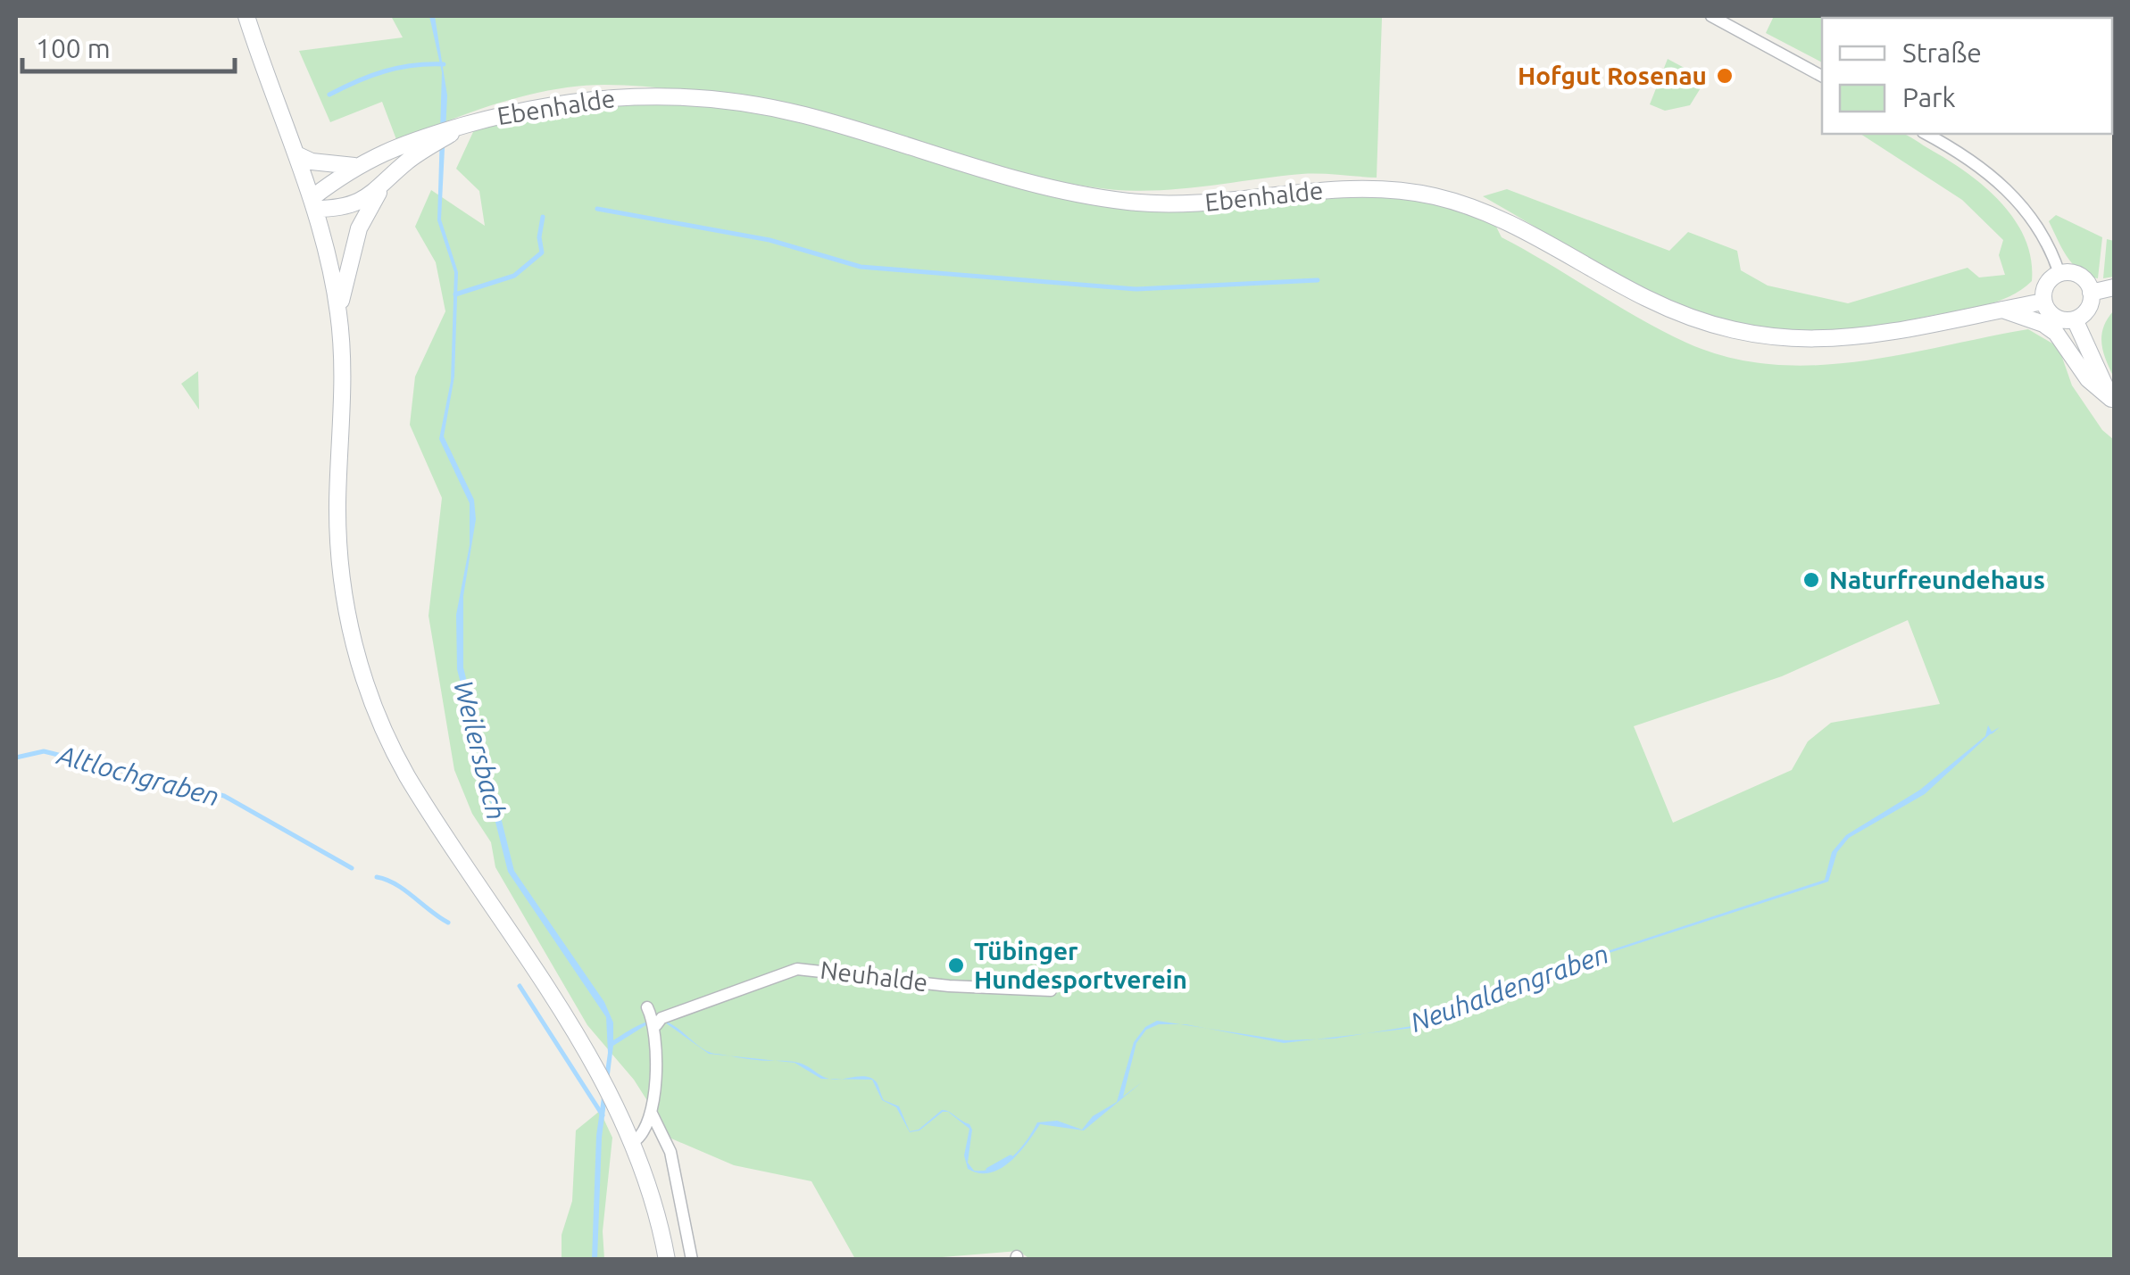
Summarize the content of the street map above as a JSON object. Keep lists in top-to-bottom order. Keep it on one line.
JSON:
{"streets":{"street":["Ebenhalde","Neuhalde"]},"water":["Weilersbach","Altlochgraben","Neuhaldengraben"],"places":["Hofgut Rosenau","Naturfreundehaus","Tübinger Hundesportverein"],"legend":["Straße","Park"],"scale_bar":"100 m"}
